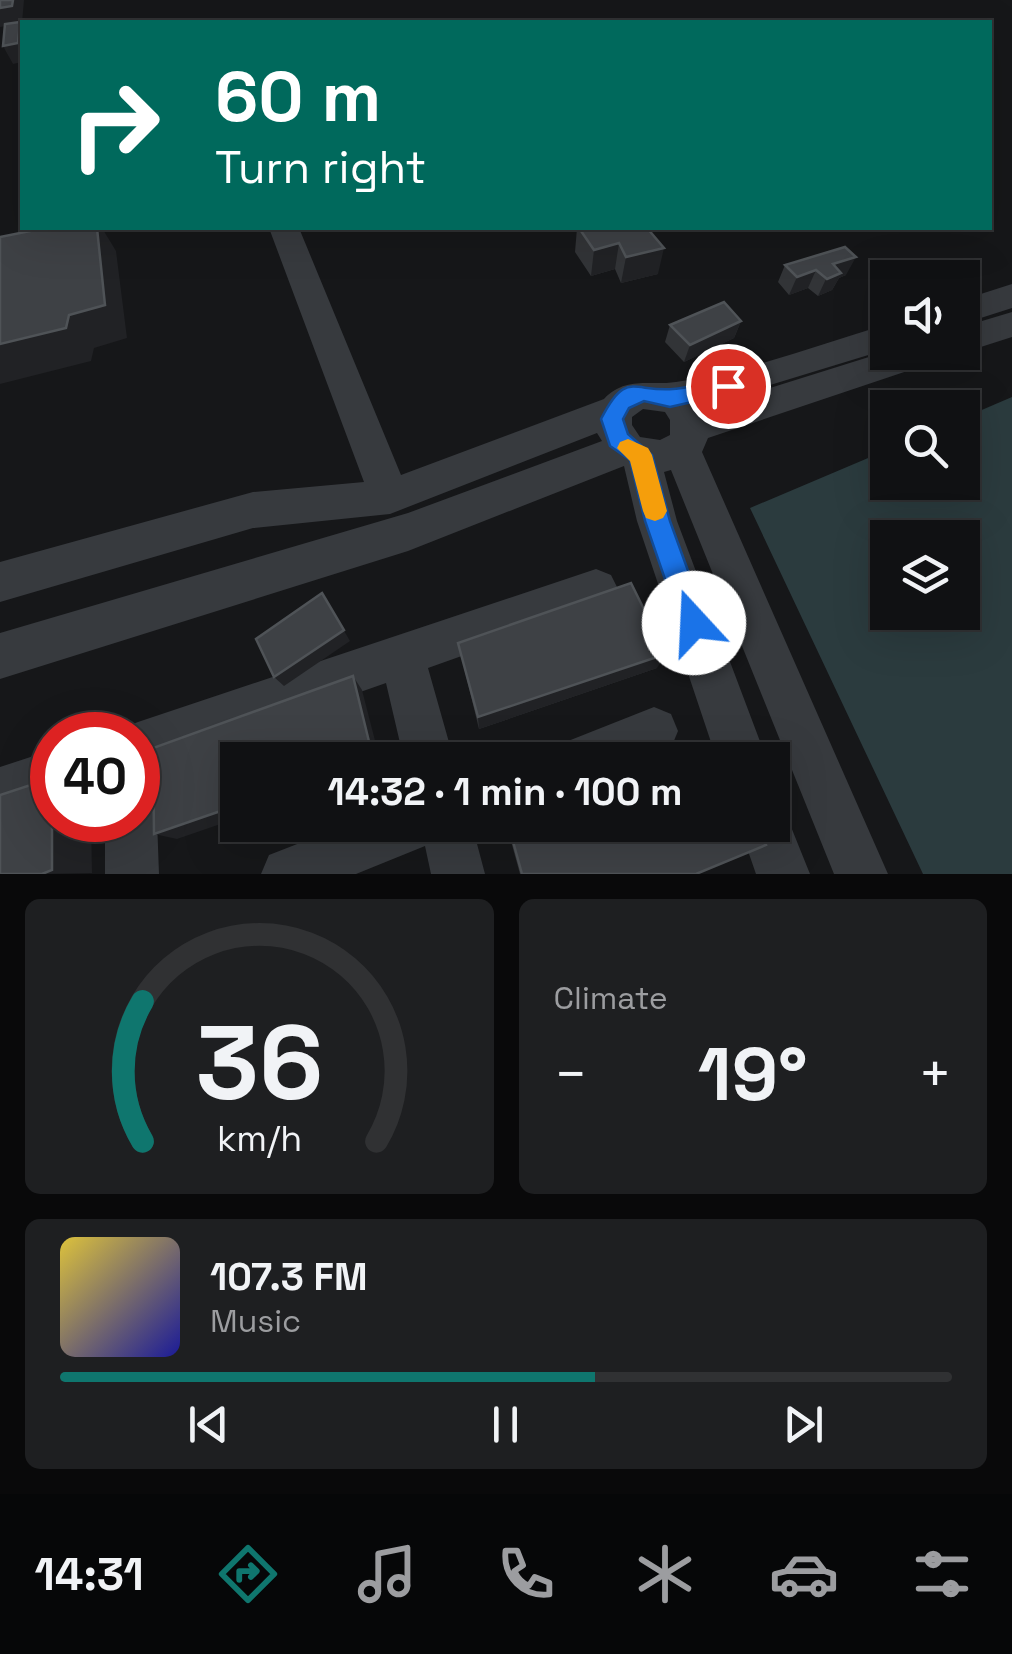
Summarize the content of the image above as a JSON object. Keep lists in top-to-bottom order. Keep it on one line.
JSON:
{"page":{"turn":["60 m","Turn right"],"limit":"40","trip":"14:32 · 1 min · 100 m","tile":"Climate","heat":["−","19°","+"],"song":["107.3 FM","Music"],"tabs":"14:31","gauge":["36","km/h"]}}
